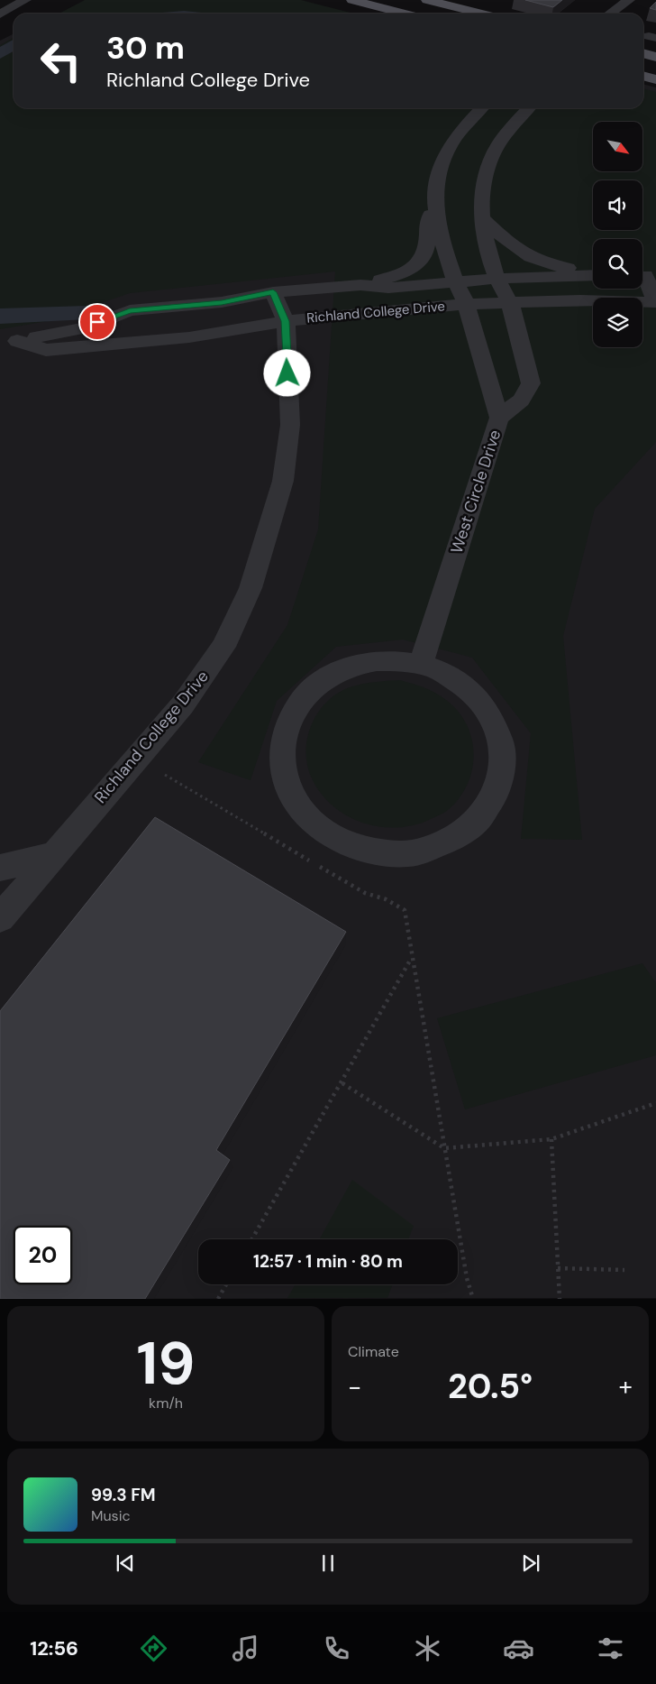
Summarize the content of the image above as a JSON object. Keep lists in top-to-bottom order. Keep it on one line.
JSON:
{"streets":{"street":["Richland College Drive","West Circle Drive"]},"crossings":[["Richland College Drive","West Circle Drive"]],"north":"bottom right","page":{"turn":["30 m","Richland College Drive"],"limit":"20","trip":"12:57 · 1 min · 80 m","tile":[["19","km/h"],"Climate"],"heat":["−","20.5°","+"],"song":["99.3 FM","Music"],"tabs":"12:56"}}
